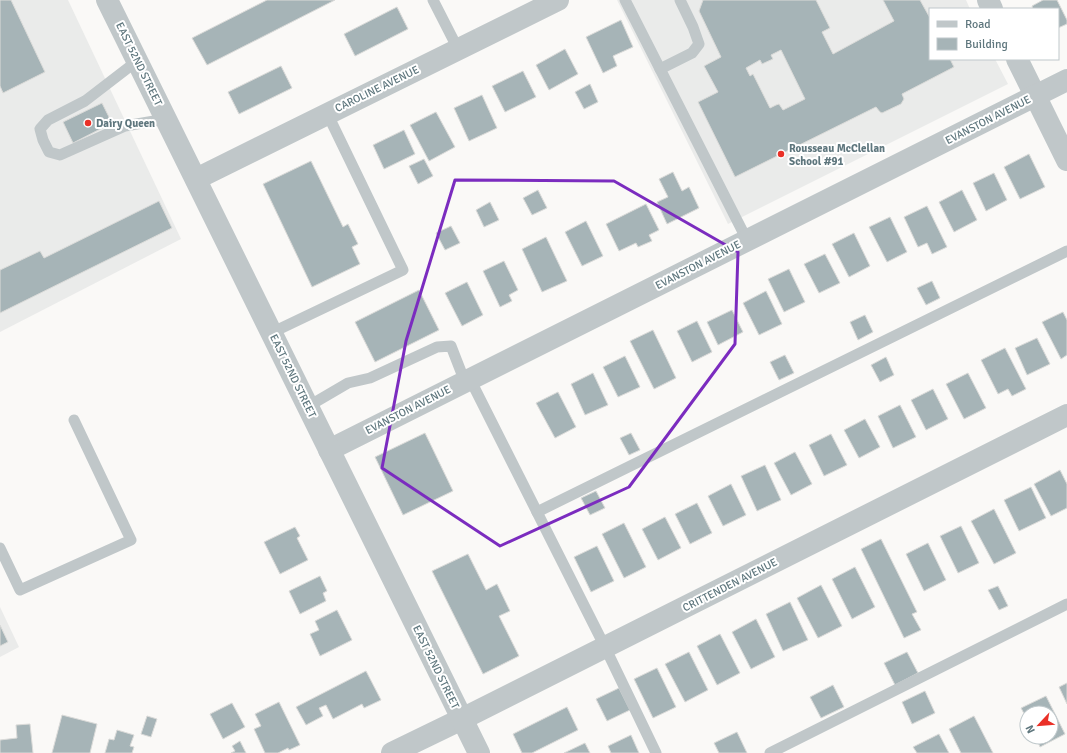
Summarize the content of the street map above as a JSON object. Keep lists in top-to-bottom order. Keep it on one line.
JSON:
{"streets":{"street":["EAST 52ND STREET","CAROLINE AVENUE","EVANSTON AVENUE","CRITTENDEN AVENUE"]},"crossings":[["EAST 52ND STREET","CAROLINE AVENUE"],["EAST 52ND STREET","EVANSTON AVENUE"],["EAST 52ND STREET","CRITTENDEN AVENUE"]],"places":["Dairy Queen","Rousseau McClellan School #91"],"legend":["Road","Building"],"north":"bottom left"}
